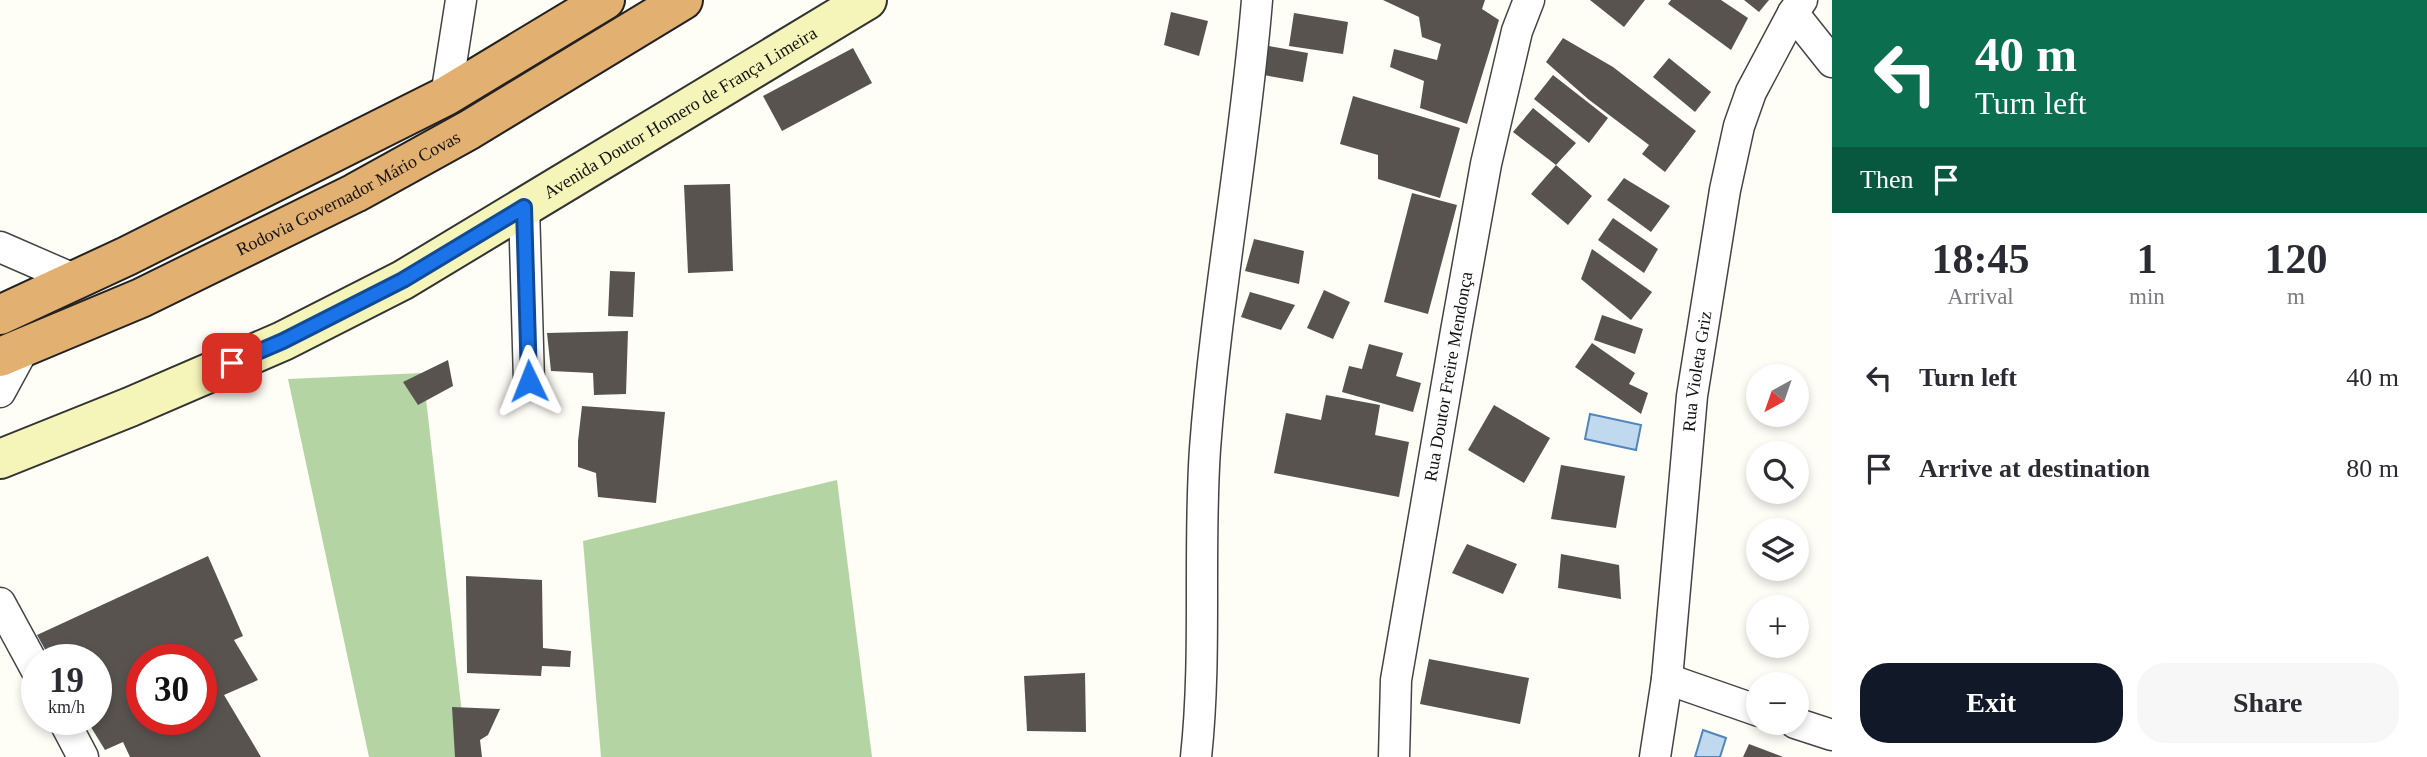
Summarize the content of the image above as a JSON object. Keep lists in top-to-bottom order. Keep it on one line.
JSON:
{"streets":{"highway":["Rodovia Governador Mário Covas"],"main road":["Avenida Doutor Homero de França Limeira"],"street":["Rua Violeta Griz","Rua Doutor Freire Mendonça"]},"north":"bottom left","page":{"turn":["40 m","Turn left"],"then":"Then","eta":["18:45","Arrival","1","min","120","m"],"list":[{"name":"Turn left","value":"40 m"},{"name":"Arrive at destination","value":"80 m"}],"map_buttons":["+","−"],"speed":"19 km/h","limit":"30","buttons":["Exit","Share"]}}
